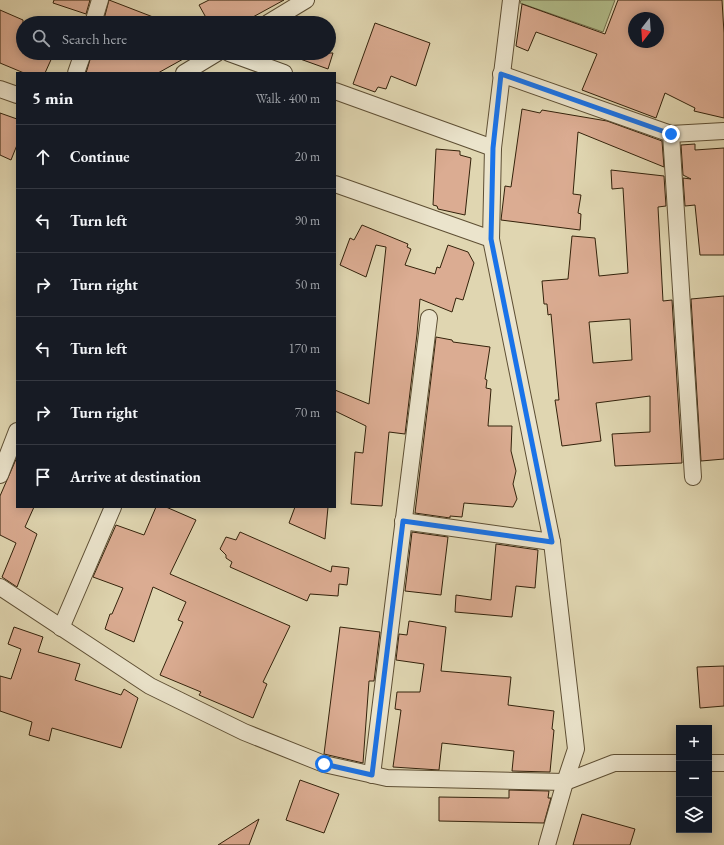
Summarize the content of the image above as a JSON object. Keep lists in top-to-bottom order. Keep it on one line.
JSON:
{"north":"bottom","page":{"search":"Search here","heading":["5 min","Walk · 400 m"],"list":[["Continue","20 m"],["Turn left","90 m"],["Turn right","50 m"],["Turn left","170 m"],["Turn right","70 m"],"Arrive at destination"],"map_buttons":["+","−"]}}
